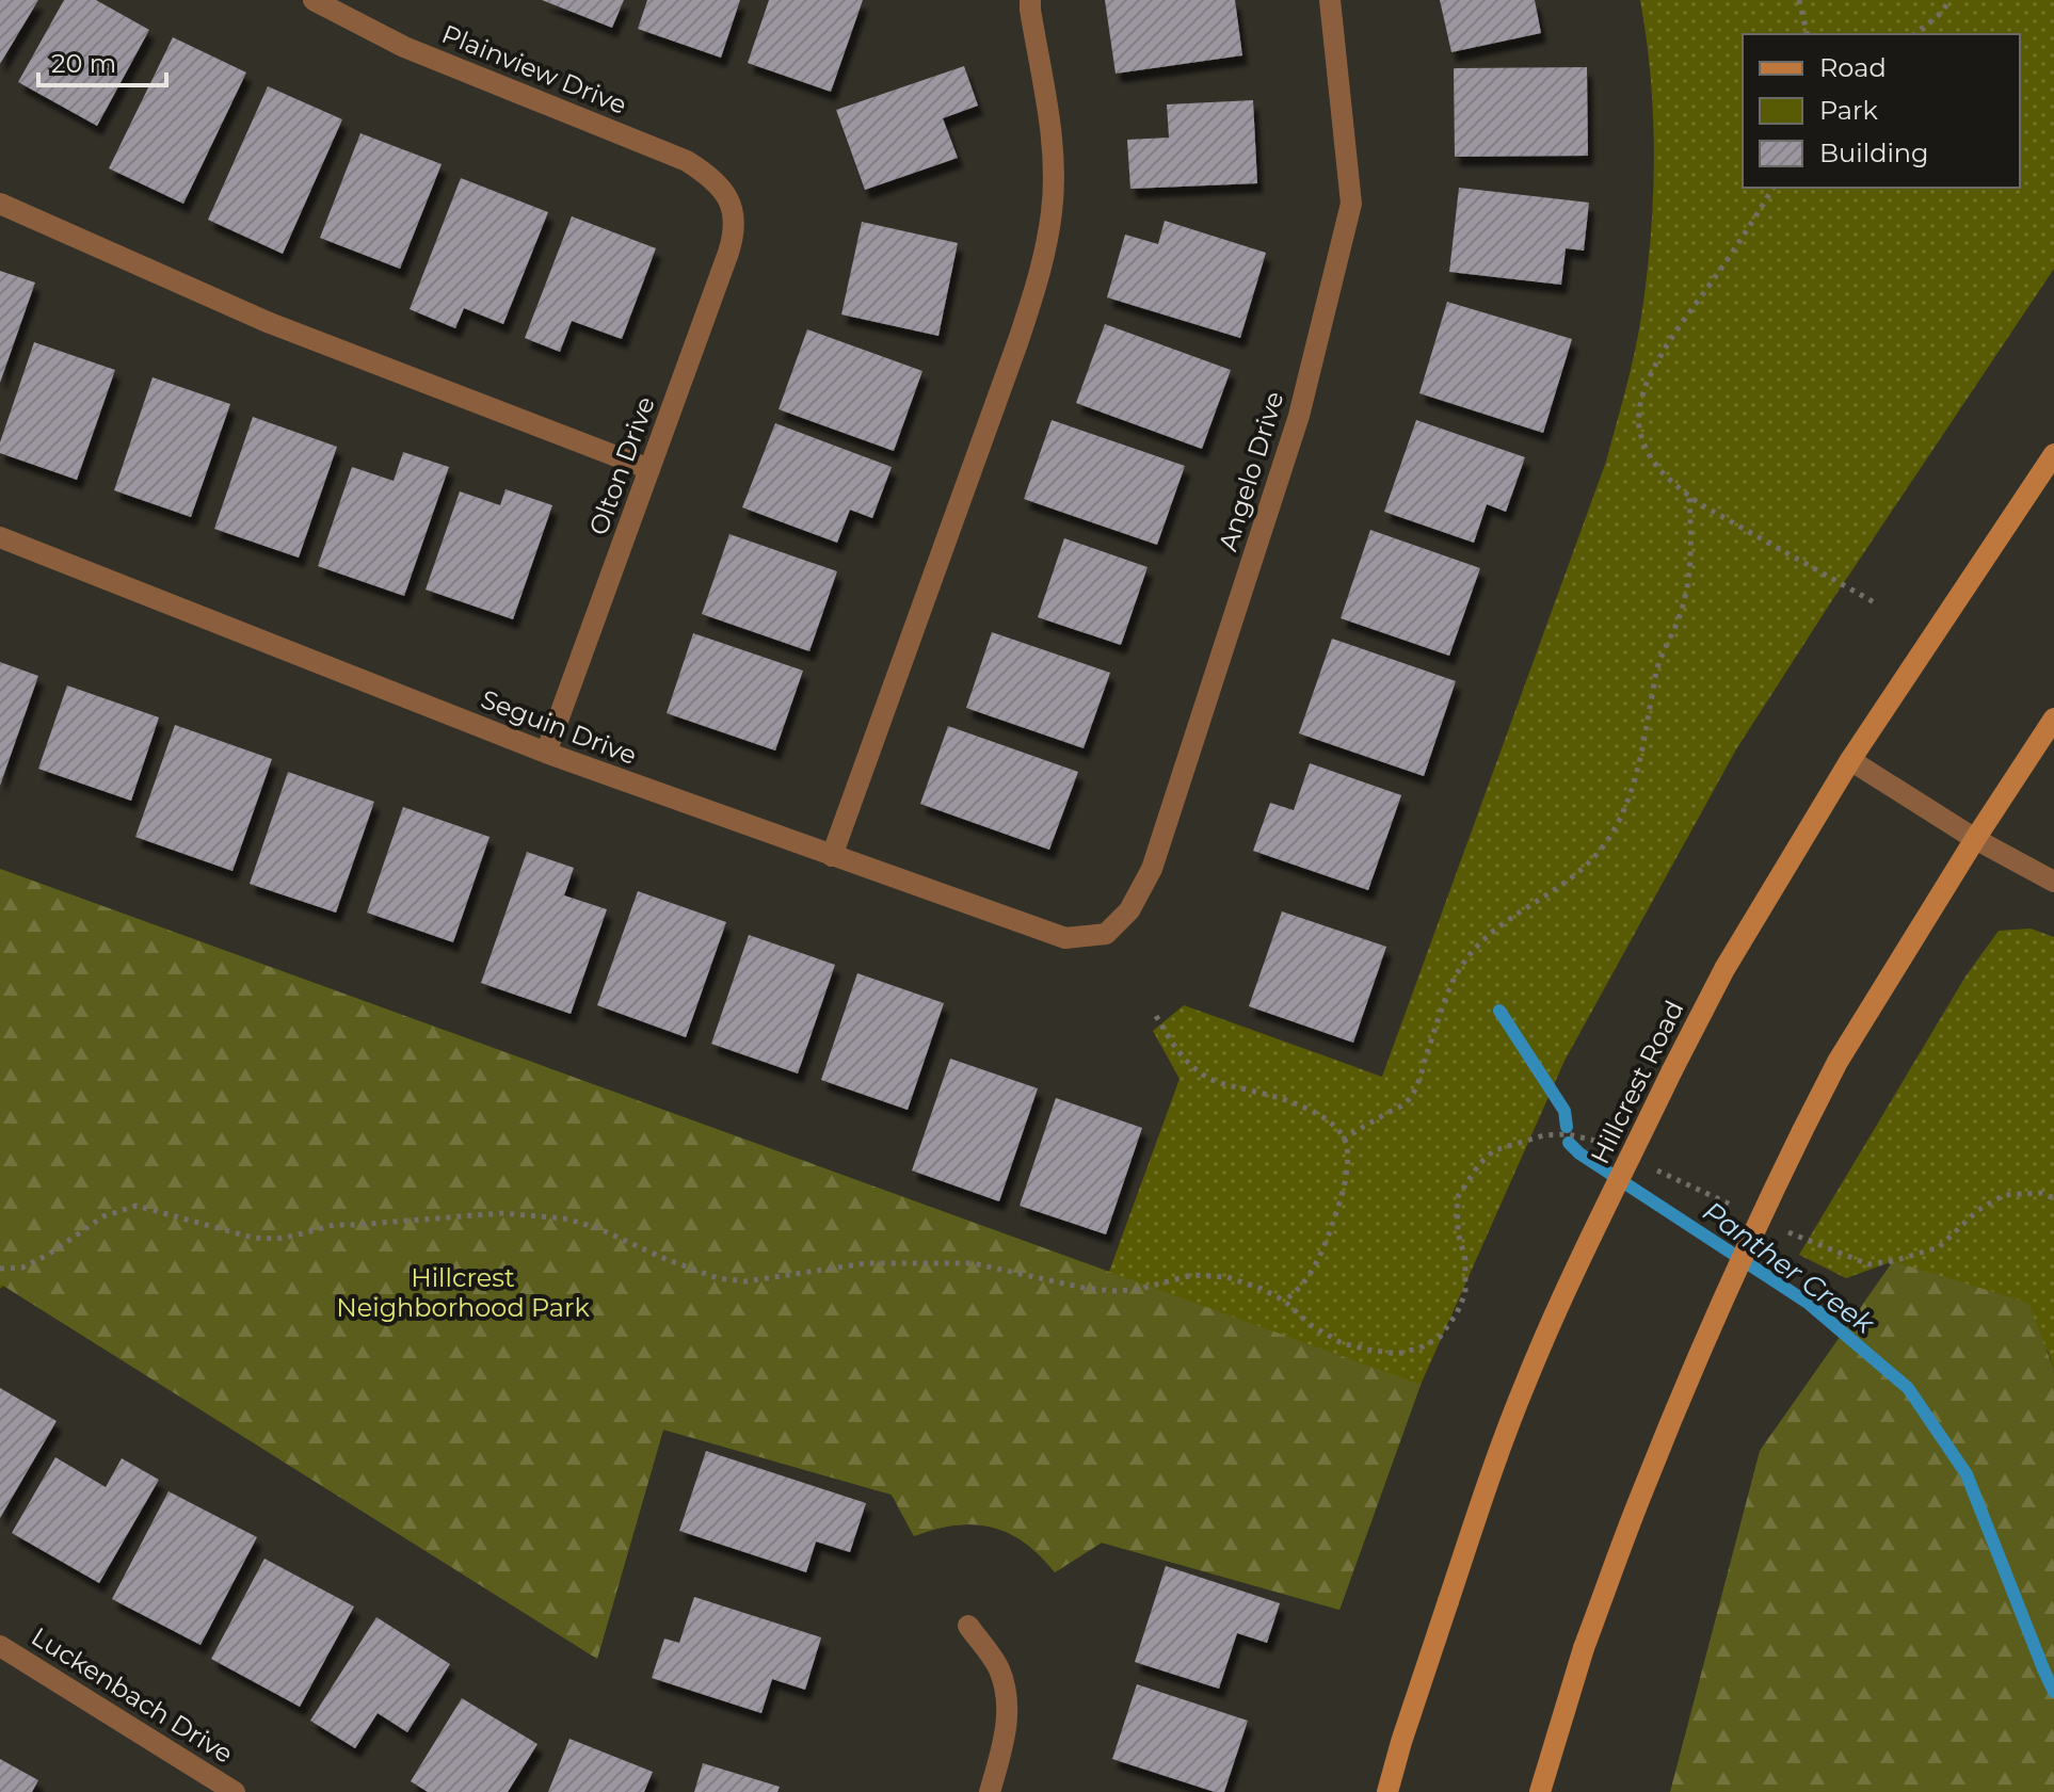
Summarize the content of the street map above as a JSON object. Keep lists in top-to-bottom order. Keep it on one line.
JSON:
{"streets":{"main road":["Hillcrest Road"],"street":["Plainview Drive","Olton Drive","Angelo Drive","Seguin Drive","Luckenbach Drive"]},"crossings":[["Plainview Drive","Olton Drive"],["Olton Drive","Seguin Drive"],["Angelo Drive","Seguin Drive"]],"water":["Panther Creek"],"parks":["Hillcrest Neighborhood Park"],"legend":["Road","Park","Building"],"scale_bar":"20 m"}
